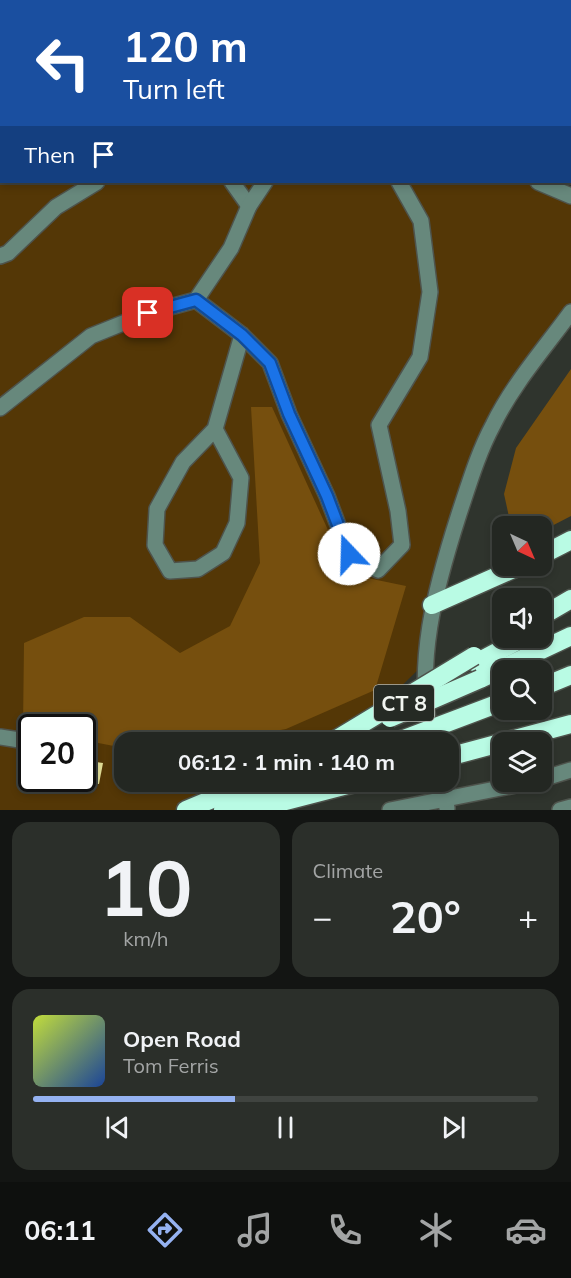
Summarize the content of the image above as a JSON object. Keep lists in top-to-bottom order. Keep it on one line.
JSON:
{"streets":{"highway":["CT 8"]},"north":"bottom right","page":{"turn":["120 m","Turn left"],"then":"Then","limit":"20","trip":"06:12 · 1 min · 140 m","tile":[["10","km/h"],"Climate"],"heat":["−","20°","+"],"song":["Open Road","Tom Ferris"],"tabs":"06:11"}}
